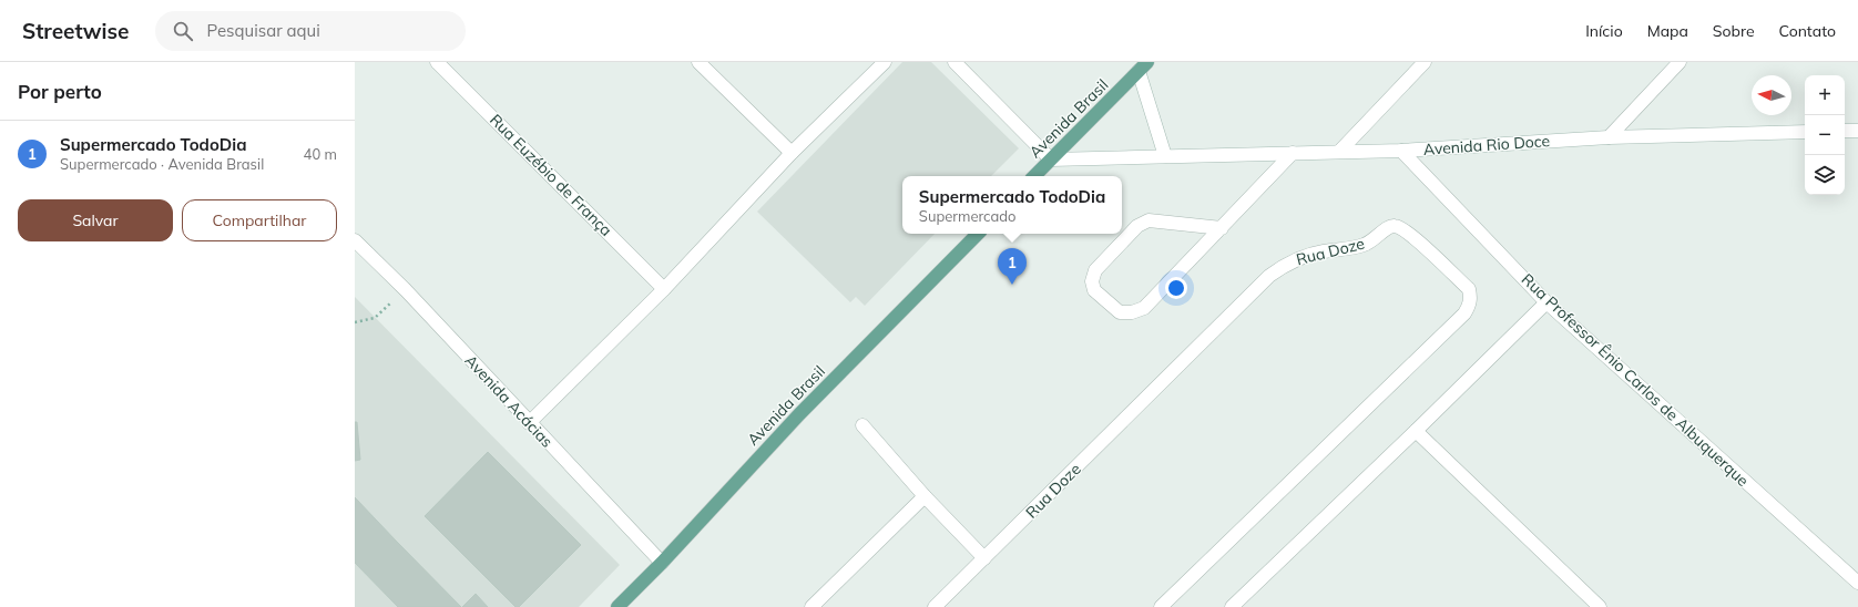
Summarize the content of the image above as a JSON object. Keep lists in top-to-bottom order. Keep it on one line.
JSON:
{"streets":{"main road":["Avenida Brasil"],"street":["Avenida Rio Doce","Rua Euzébio de França","Rua Doze","Rua Professor Ênio Carlos de Albuquerque","Avenida Acácias"]},"crossings":[["Avenida Brasil","Avenida Rio Doce"],["Avenida Brasil","Avenida Acácias"],["Avenida Rio Doce","Rua Professor Ênio Carlos de Albuquerque"]],"north":"left","page":{"header":"Streetwise","search":"Pesquisar aqui","nav":["Início","Mapa","Sobre","Contato"],"heading":"Por perto","map_buttons":["+","−"],"list":[{"mark":"1","name":"Supermercado TodoDia","note":"Supermercado · Avenida Brasil","value":"40 m"}],"popup":["Supermercado TodoDia","Supermercado"],"buttons":["Salvar","Compartilhar"],"pins":"1"}}
